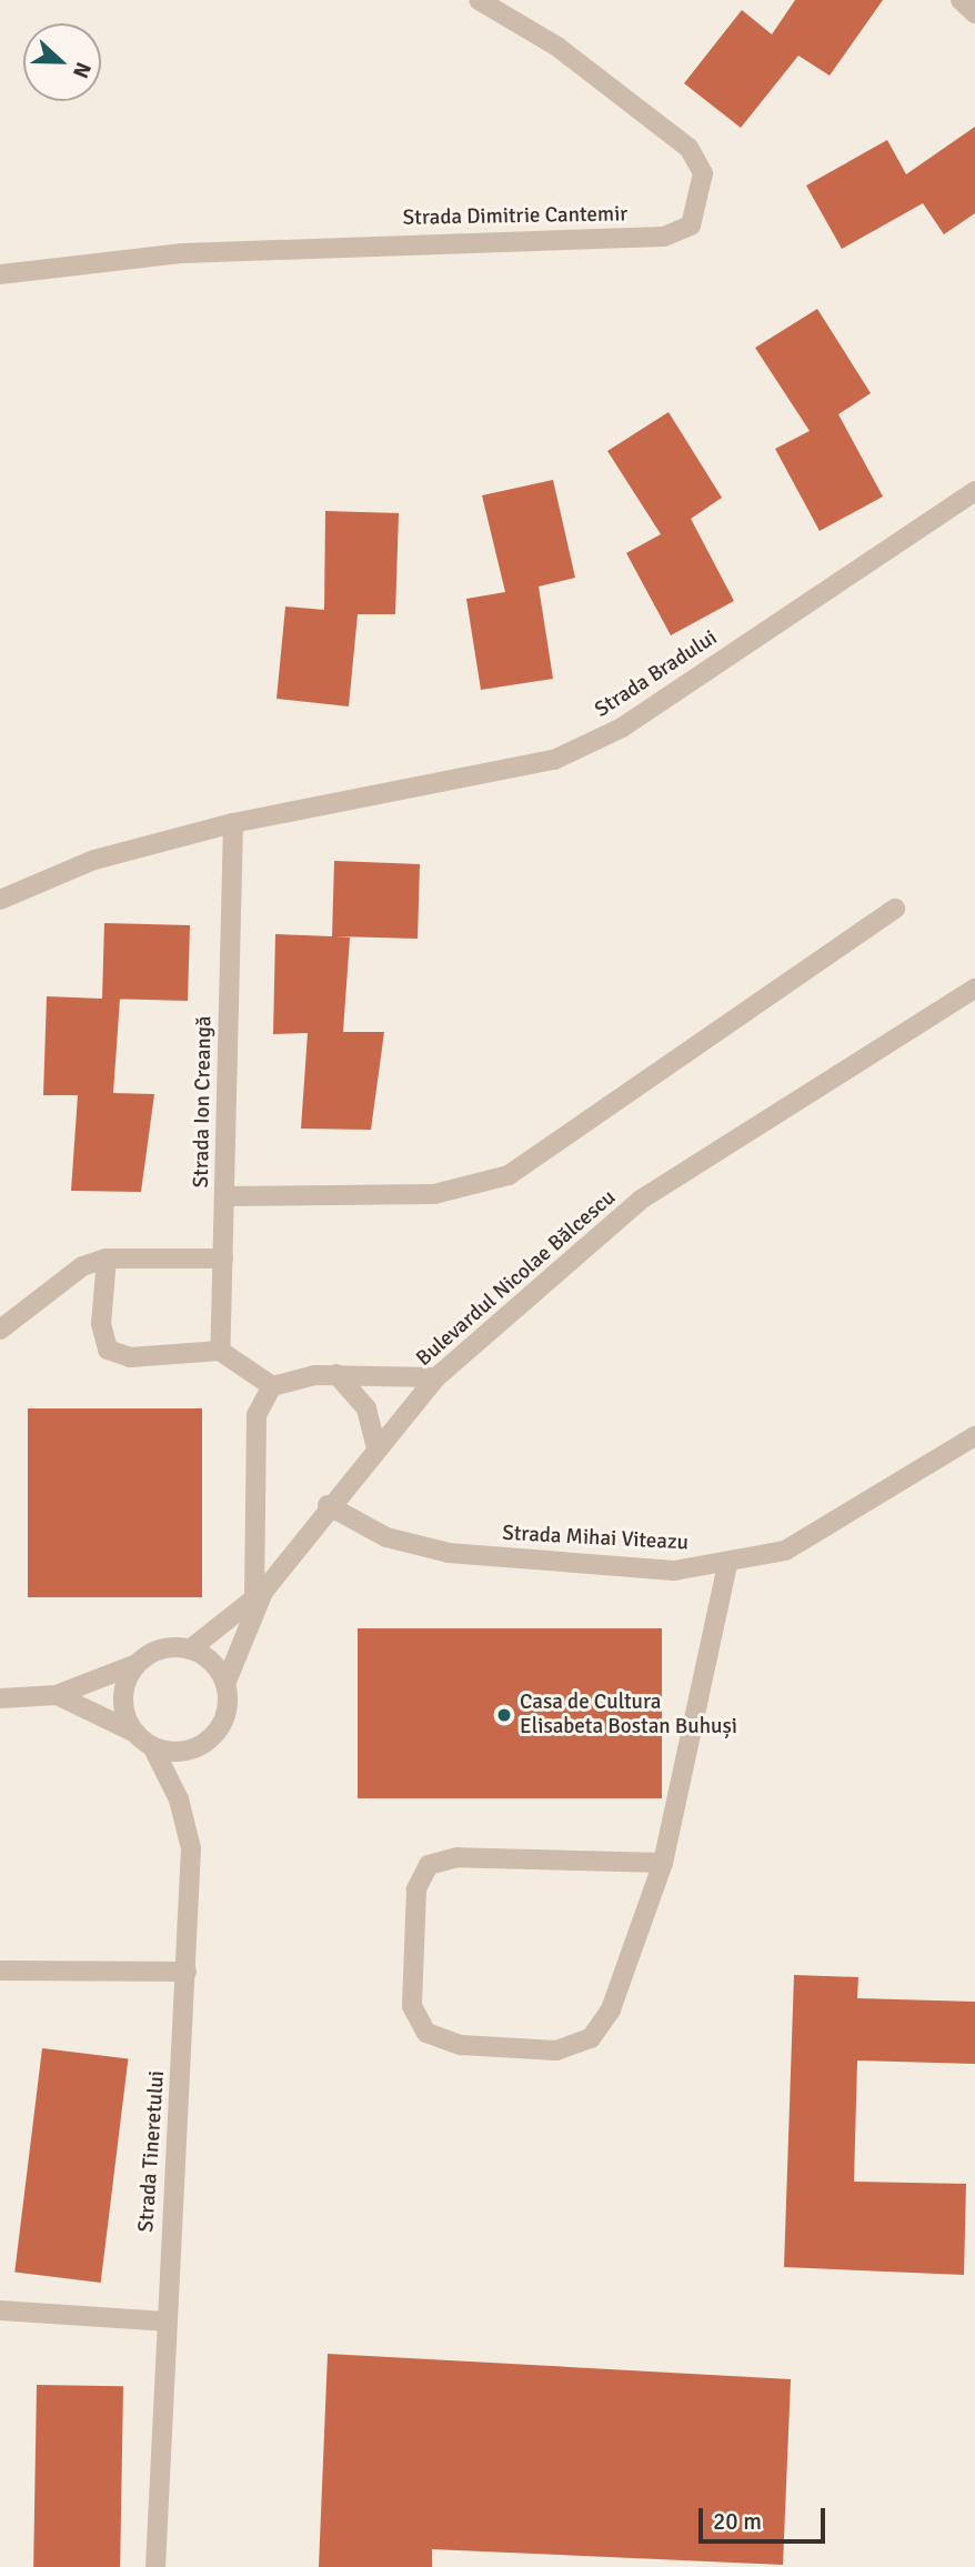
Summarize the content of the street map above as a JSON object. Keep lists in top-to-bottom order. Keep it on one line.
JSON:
{"streets":{"street":["Strada Dimitrie Cantemir","Strada Bradului","Strada Ion Creangă","Bulevardul Nicolae Bălcescu","Strada Mihai Viteazu","Strada Tineretului"]},"crossings":[["Strada Bradului","Strada Ion Creangă"],["Bulevardul Nicolae Bălcescu","Strada Mihai Viteazu"],["Bulevardul Nicolae Bălcescu","Strada Tineretului"]],"places":["Casa de Cultura Elisabeta Bostan Buhuși"],"scale_bar":"20 m","north":"right"}
